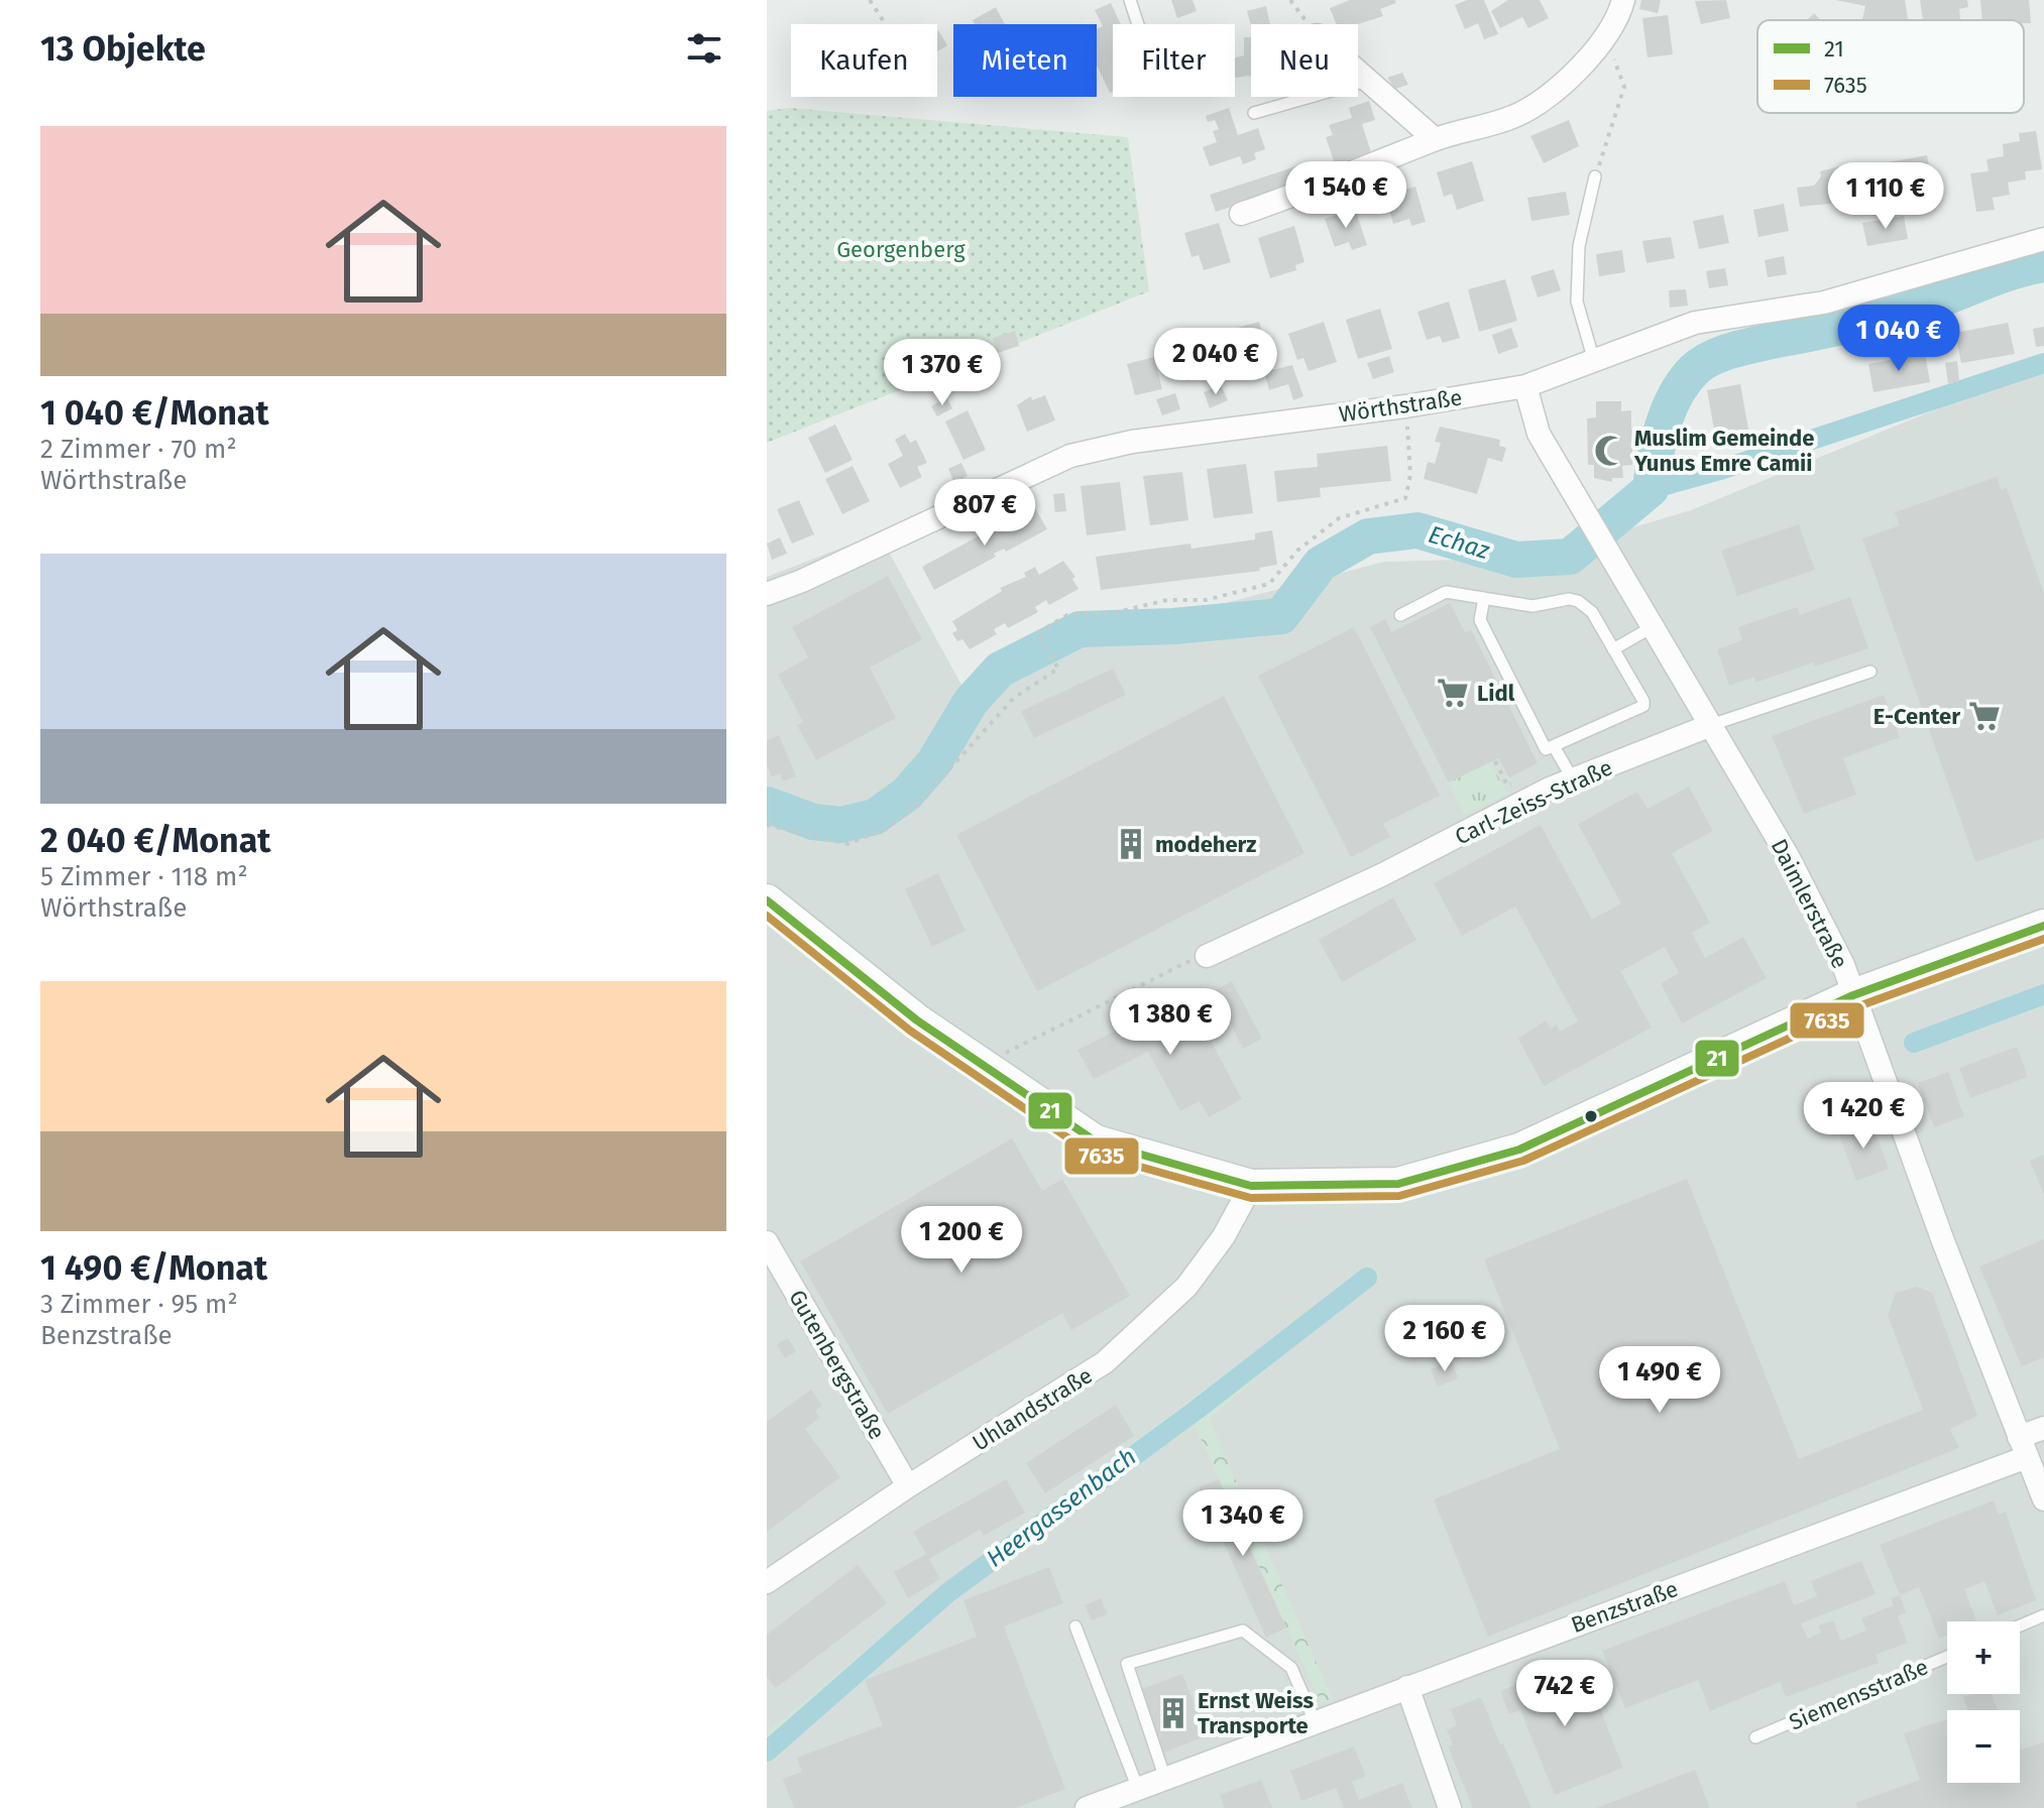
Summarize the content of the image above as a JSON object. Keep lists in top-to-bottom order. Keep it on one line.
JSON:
{"streets":{"street":["Wörthstraße","Carl-Zeiss-Straße","Daimlerstraße","Gutenbergstraße","Uhlandstraße","Benzstraße"],"lane":["Siemensstraße"]},"crossings":[["Wörthstraße","Daimlerstraße"],["Carl-Zeiss-Straße","Daimlerstraße"],["Daimlerstraße","Benzstraße"],["Gutenbergstraße","Uhlandstraße"]],"water":["Echaz","Heergassenbach"],"parks":["Georgenberg"],"places":{"mosque":["Muslim Gemeinde Yunus Emre Camii"],"supermarket":["Lidl","E-Center"],"building":["modeherz","Ernst Weiss Transporte"]},"lines":["transit line 21","transit line 7635"],"legend":["21","7635"],"page":{"heading":"13 Objekte","chip":["Kaufen","Mieten","Filter","Neu"],"list":[{"name":"1 040 €/Monat","note":"2 Zimmer · 70 m² · Wörthstraße"},{"name":"2 040 €/Monat","note":"5 Zimmer · 118 m² · Wörthstraße"},{"name":"1 490 €/Monat","note":"3 Zimmer · 95 m² · Benzstraße"}],"price":["1 540 €","1 110 €","1 040 €","2 040 €","1 370 €","807 €","1 380 €","1 420 €","1 200 €","2 160 €","1 490 €","1 340 €","742 €"],"map_buttons":["+","−"]}}
